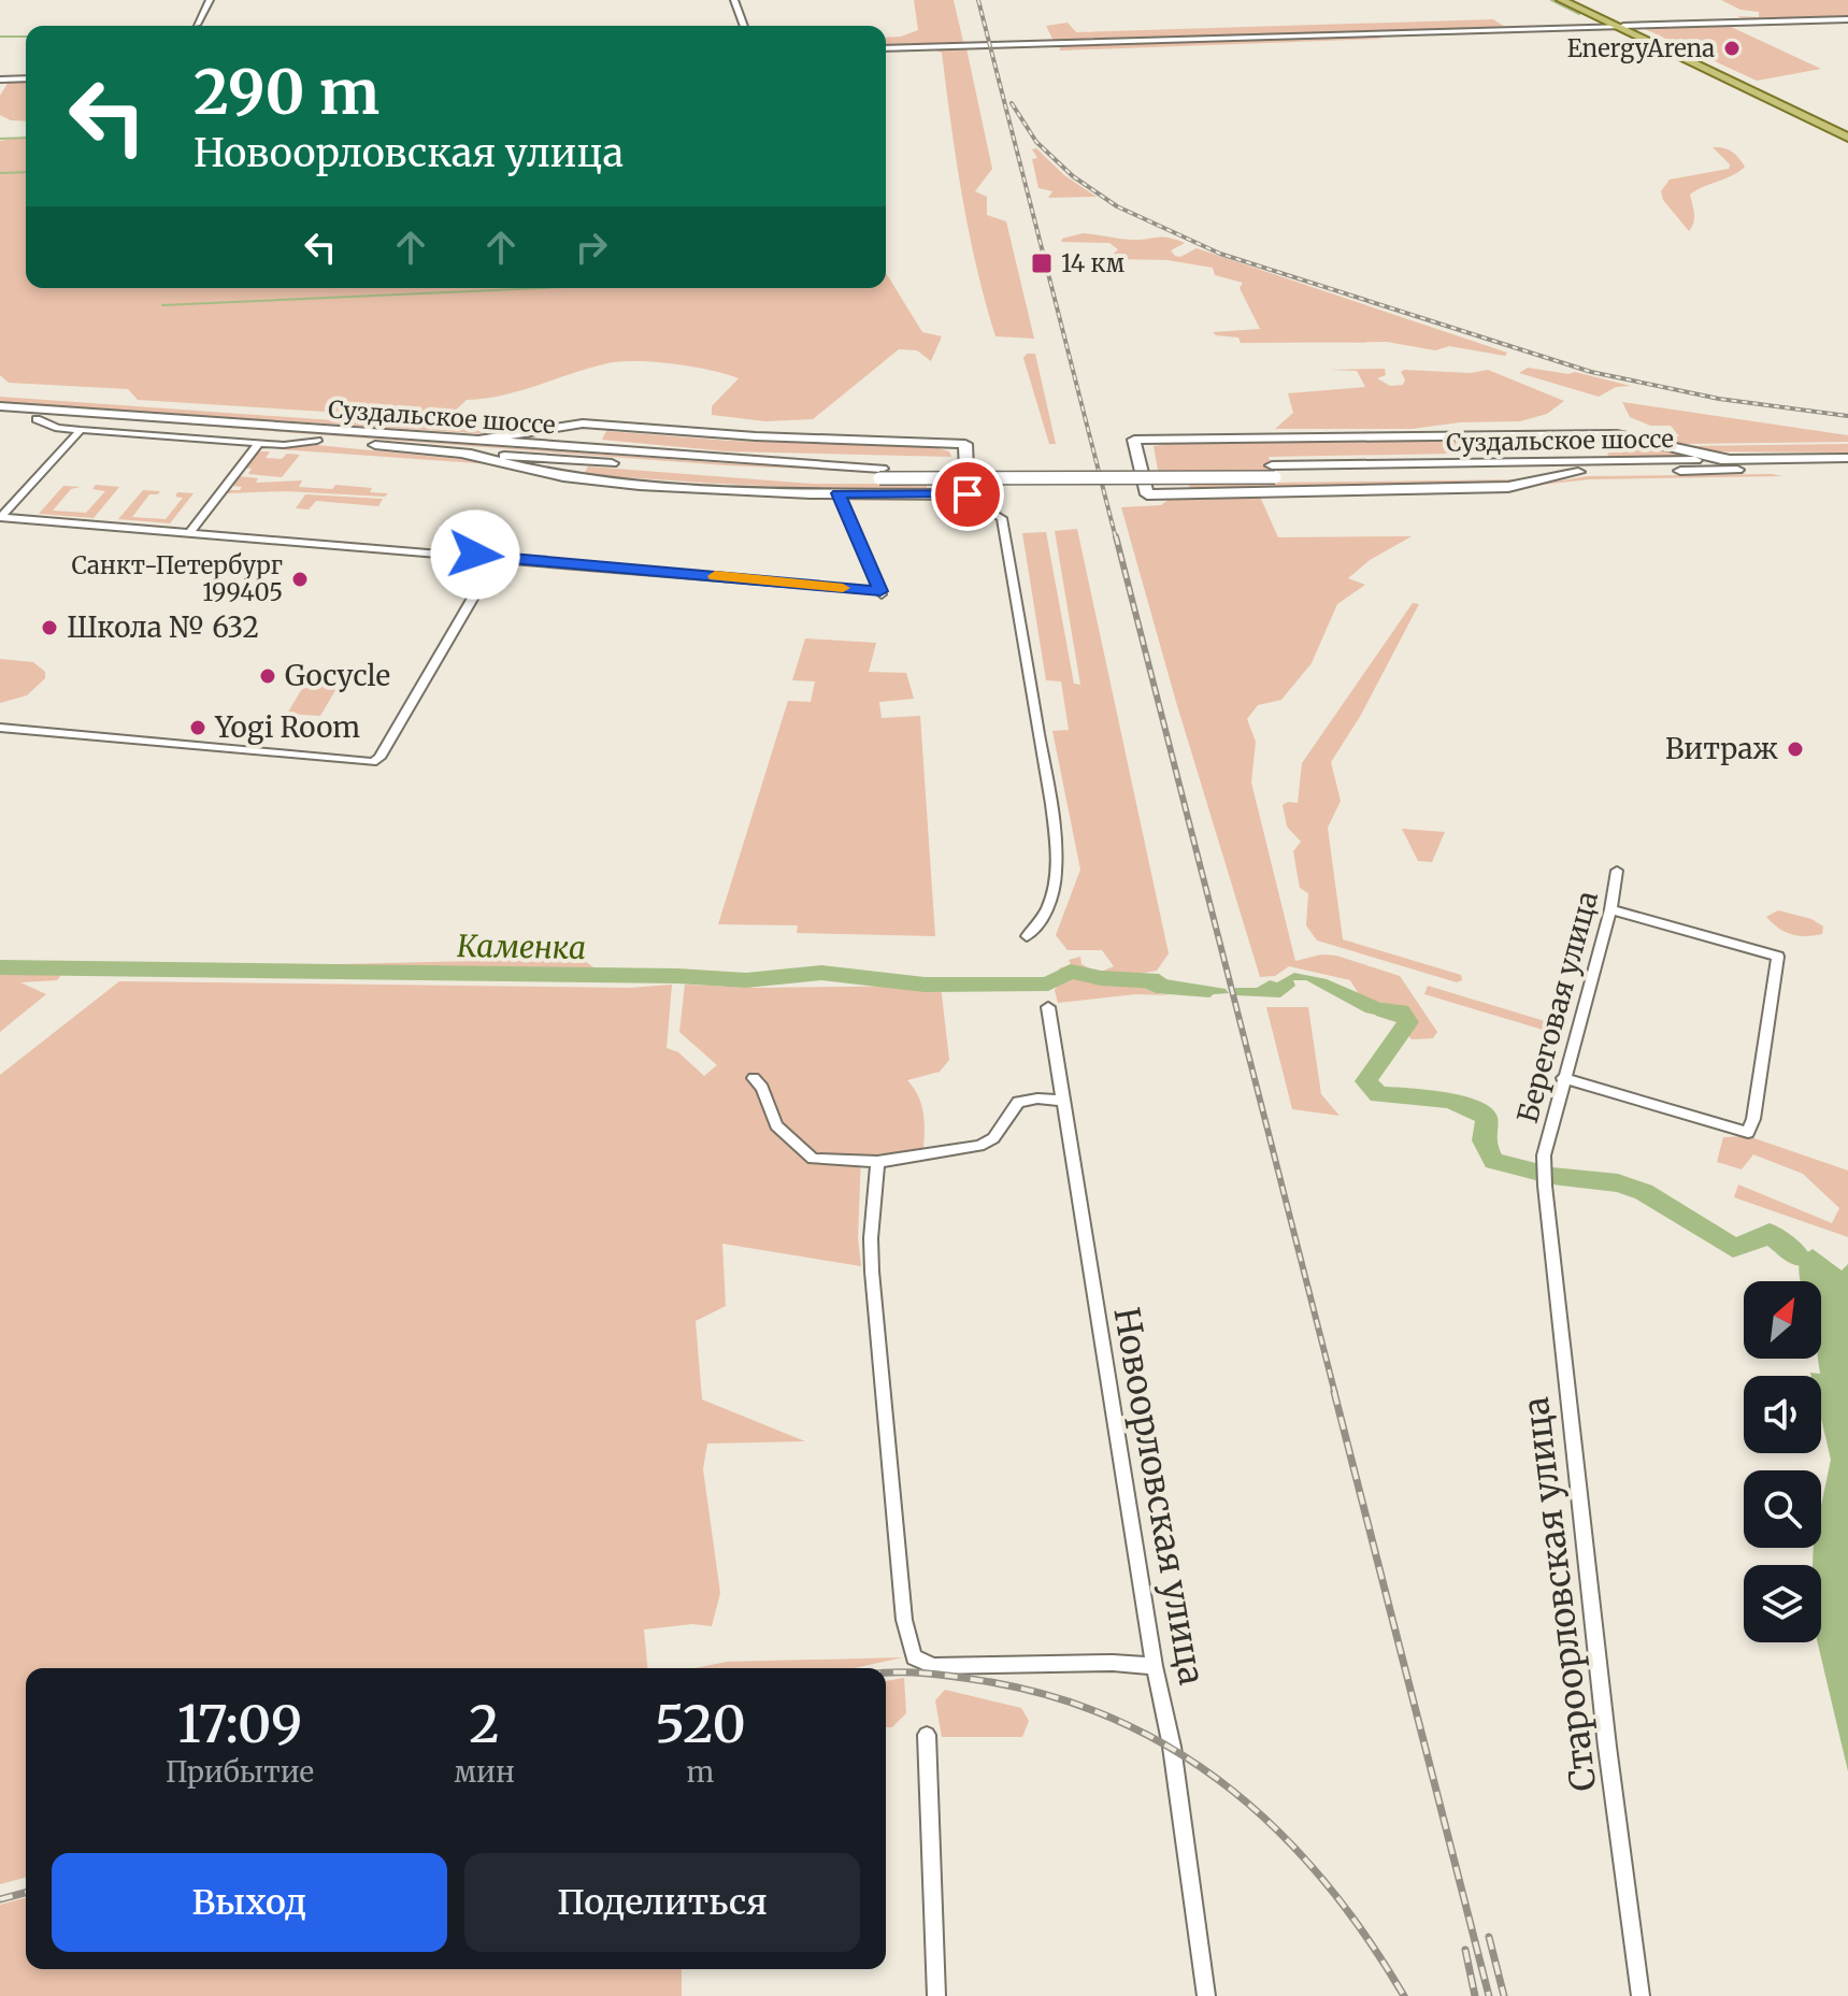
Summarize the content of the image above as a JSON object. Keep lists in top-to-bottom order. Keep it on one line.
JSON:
{"streets":{"main road":["Суздальское шоссе"],"street":["Береговая улица","Новоорловская улица","Староорловская улица"]},"crossings":[["Береговая улица","Староорловская улица"]],"water":["Каменка"],"places":{"other":["EnergyArena","Санкт-Петербург 199405","Школа № 632","Gocycle","Yogi Room","Витраж"],"transit":["14 км"]},"north":"top right","page":{"turn":["290 m","Новоорловская улица"],"eta":["17:09","Прибытие","2","мин","520","m"],"buttons":["Выход","Поделиться"]}}
